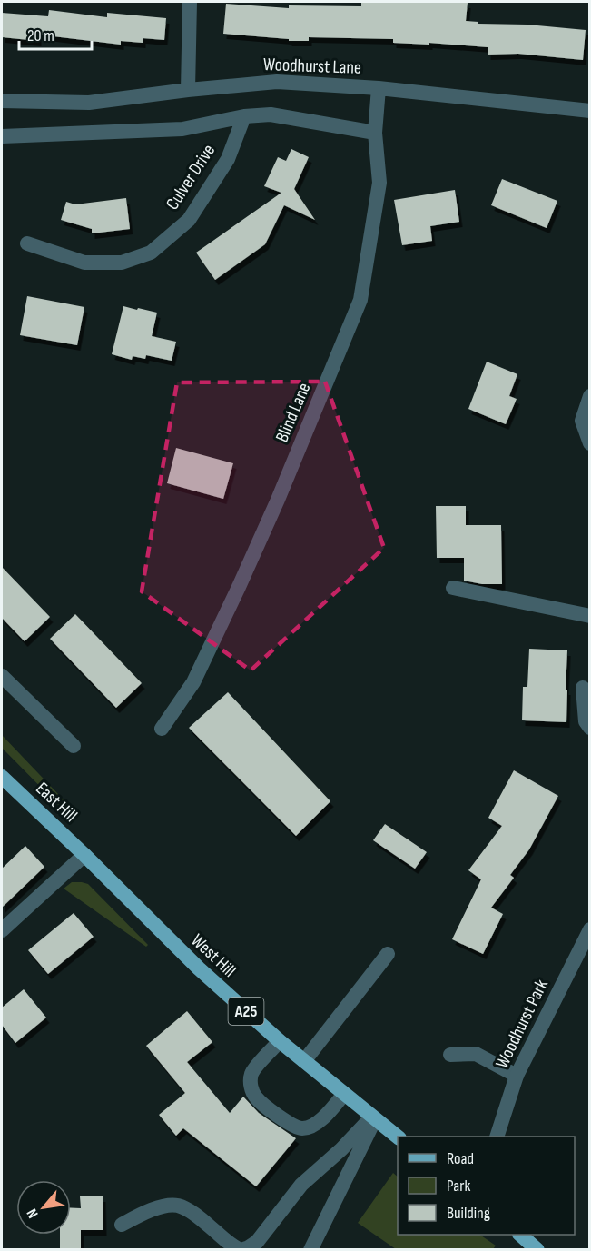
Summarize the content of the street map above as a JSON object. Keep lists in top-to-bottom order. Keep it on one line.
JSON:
{"streets":{"main road":["East Hill","West Hill","A25"],"street":["Woodhurst Lane","Culver Drive","Blind Lane","Woodhurst Park"]},"crossings":[["Woodhurst Lane","Blind Lane"],["East Hill","West Hill"]],"legend":["Road","Park","Building"],"scale_bar":"20 m","north":"bottom left"}
